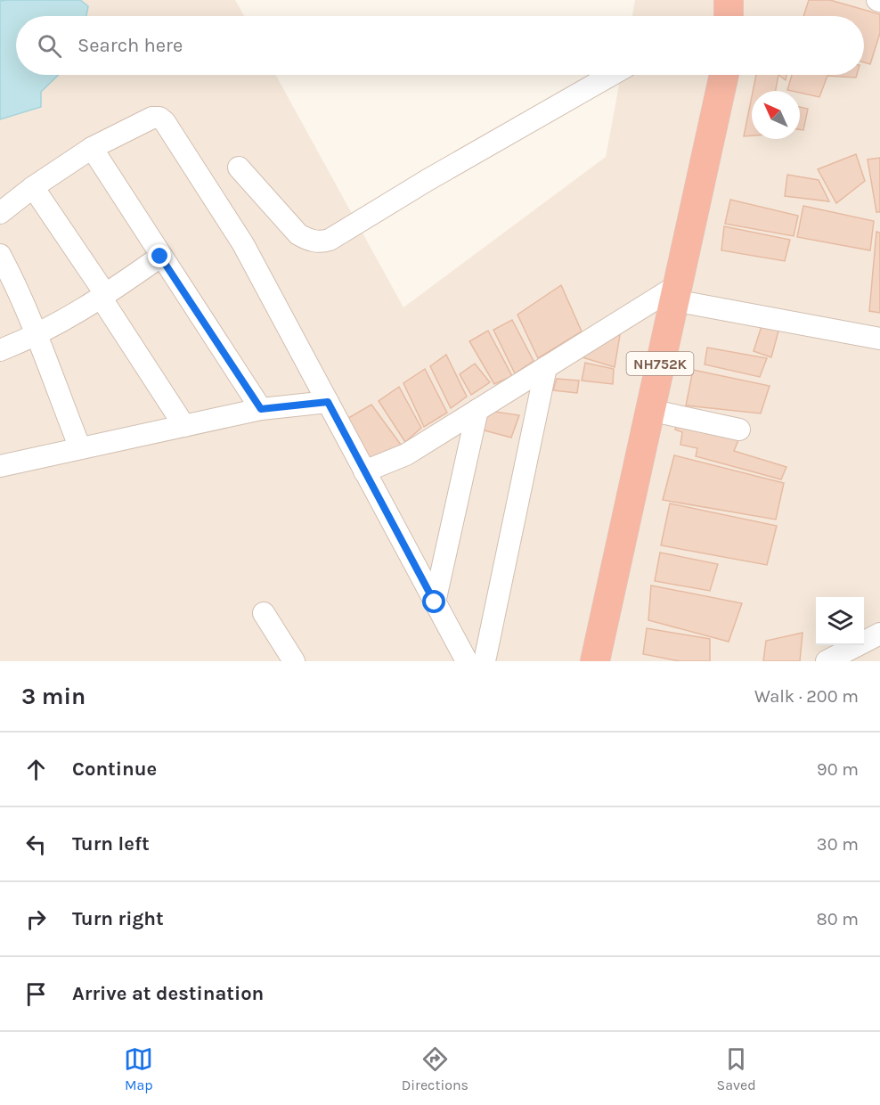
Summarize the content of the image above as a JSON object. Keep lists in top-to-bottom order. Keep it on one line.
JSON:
{"streets":{"highway":["NH752K"]},"north":"top left","page":{"search":"Search here","heading":["3 min","Walk · 200 m"],"list":[["Continue","90 m"],["Turn left","30 m"],["Turn right","80 m"],"Arrive at destination"],"nav":["Map","Directions","Saved"]}}
